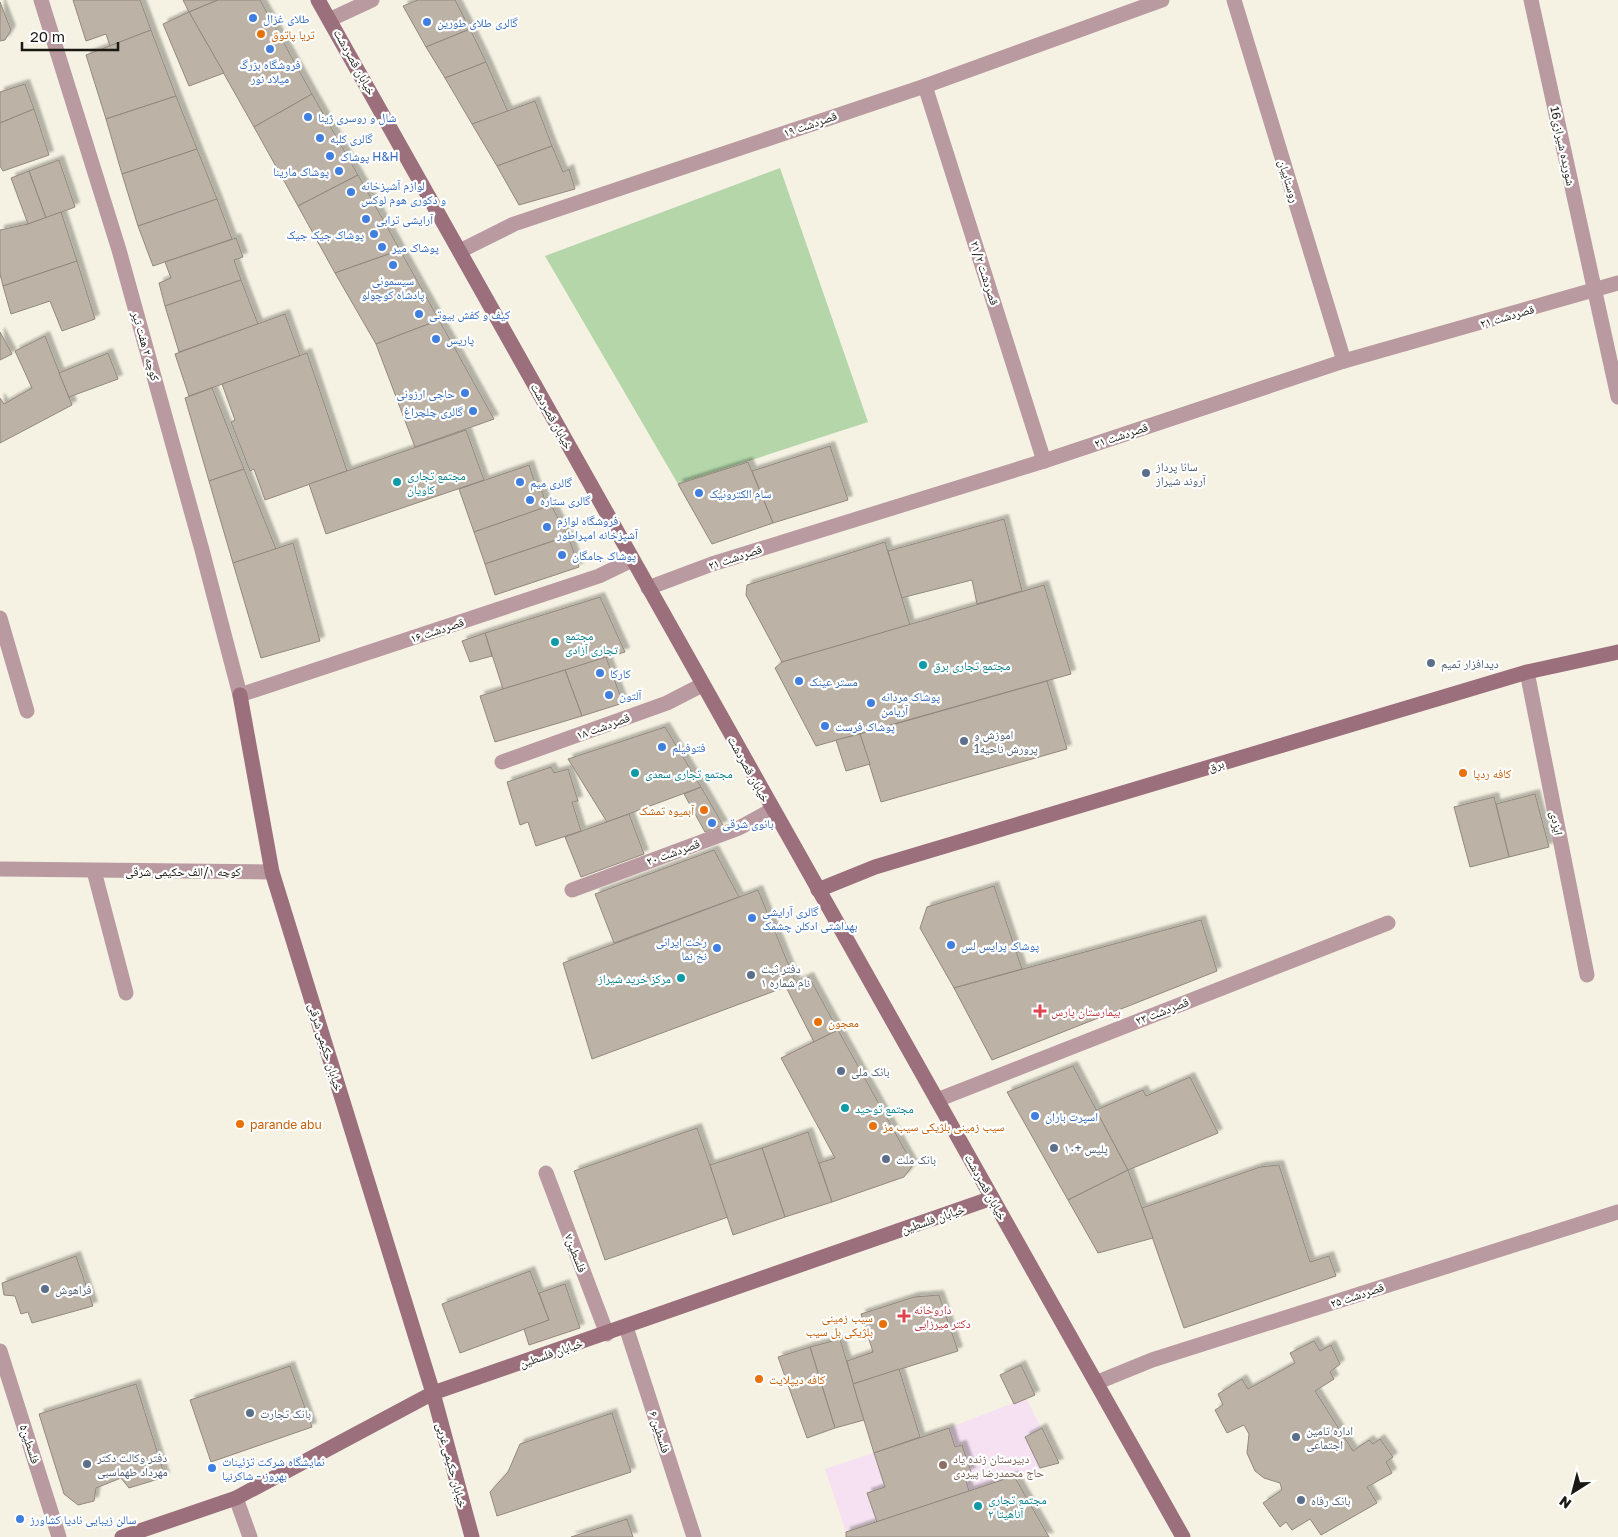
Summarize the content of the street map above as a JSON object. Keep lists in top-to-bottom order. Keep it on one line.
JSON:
{"streets":{"street":["خیابان قصردشت","قصردشت ۱۹","شوریده شیرازی16","روستاییان","قصردشت ۲۱/۲","قصردشت ۲۱","کوچه ۲ هفت تیر","قصردشت ۱۶","قصردشت ۱۸","برق","ایزدی","قصردشت ۲۰","کوچه ۱/الف حکیمی شرقی","قصردشت ۲۳","خیابان حکیمی شرقی","خیابان فلسطین","۷فلسطین","قصردشت ۲۵","فلسطین ۶","فلسطین۵","خیابان حکیمی غربی"]},"crossings":[["خیابان قصردشت","قصردشت ۱۹"],["خیابان قصردشت","قصردشت ۲۱"],["خیابان قصردشت","قصردشت ۱۶"],["خیابان قصردشت","قصردشت ۱۸"],["خیابان قصردشت","برق"],["خیابان قصردشت","قصردشت ۲۰"],["خیابان قصردشت","قصردشت ۲۳"],["خیابان قصردشت","خیابان فلسطین"],["خیابان قصردشت","قصردشت ۲۵"],["قصردشت ۱۹","قصردشت ۲۱/۲"],["شوریده شیرازی16","قصردشت ۲۱"],["روستاییان","قصردشت ۲۱"],["قصردشت ۲۱/۲","قصردشت ۲۱"],["کوچه ۲ هفت تیر","قصردشت ۱۶"],["کوچه ۲ هفت تیر","خیابان حکیمی شرقی"],["قصردشت ۱۶","خیابان حکیمی شرقی"],["برق","ایزدی"],["کوچه ۱/الف حکیمی شرقی","خیابان حکیمی شرقی"],["خیابان حکیمی شرقی","خیابان فلسطین"],["خیابان حکیمی شرقی","خیابان حکیمی غربی"],["خیابان فلسطین","۷فلسطین"],["خیابان فلسطین","فلسطین ۶"],["خیابان فلسطین","خیابان حکیمی غربی"]],"places":{"other":["طلای غزال","گالری طلای طورین","تریا پاتوق","فروشگاه بزرگ میلاد نور","شال و روسری ژینا","گالری کلبه","پوشاک H&H","پوشاک مارینا","لوازم آشپزخانه و دکوری هوم لوکس","آرایشی ترابی","پوشاک جیک جیک","پوشاک میر","سیسمونی پادشاه کوچولو","کیف و کفش بیوتی","پاریس","حاجی ارزونی","گالری چلچراغ","سانا پرداز آروند شیراز","مجتمع تجاری کاویان","گالری میم","سام الکترونیک","گالری ستاره","فروشگاه لوازم آشپزخانه امپراطور","پوشاک جامگان","مجتمع تجاری آزادی","دیدافزار تمیم","مجتمع تجاری برق","کارکا","مستر عینک","آلتون","پوشاک مردانه آریامن","پوشاک فرست","اموزش و پرورش ناحیه1","فتوفیلم","مجتمع تجاری سعدی","کافه ردپا","آبمیوه تمشک","بانوی شرقی","گالری آرایشی بهداشتی ادکلن چشمک","پوشاک پرایس لس","رخت ایرانی نخ نما","دفتر ثبت نام شماره ١","مرکز خرید شیراز","معجون","بانک ملی","مجتمع توحید","اسپرت باران","parande abu","سیب زمینی بلژیکی سیب مز","پلیس +۱۰","بانک ملت","فراهوش","سیب زمینی بلژیکی بل سیب","کافه دیپلایت","بانک تجارت","اداره تامین اجتماعی","دفتر وکالت دکتر مهرداد طهماسبی","دبیرستان زنده یاد حاج محمدرضا پیردی","نمایشگاه شرکت تزئینات بهروز - شاکرنیا","بانک رفاه","مجتمع تجاری آناهیتا ۲","سالن زیبایی نادیا کشاورز"],"health":["بیمارستان پارس","داروخانه دکتر میرزایی"]},"scale_bar":"20 m","north":"bottom left"}
